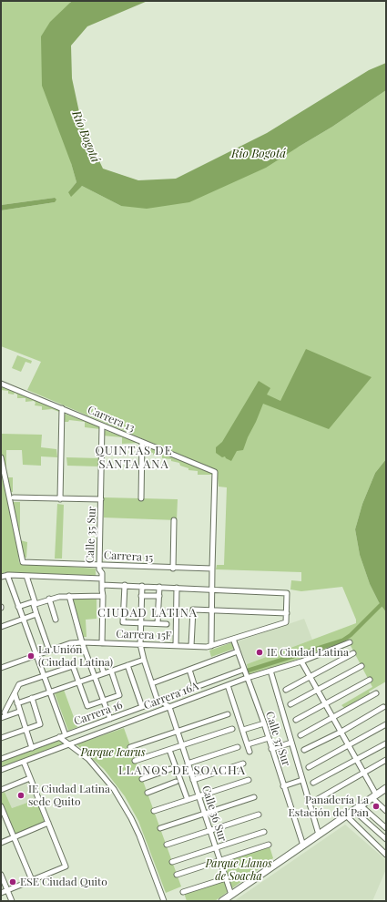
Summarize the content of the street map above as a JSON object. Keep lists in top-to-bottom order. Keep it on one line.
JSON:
{"streets":{"street":["Carrera 13","Calle 35 Sur","Carrera 15","Carrera 15F","Carrera 16A","Carrera 16","Calle 37 Sur","Calle 36 Sur"]},"crossings":[["Carrera 13","Calle 35 Sur"],["Carrera 13","Carrera 15"],["Calle 35 Sur","Carrera 15"],["Calle 35 Sur","Carrera 15F"],["Carrera 15F","Calle 37 Sur"],["Carrera 16A","Calle 37 Sur"],["Carrera 16A","Calle 36 Sur"],["Carrera 16","Calle 37 Sur"]],"districts":["QUINTAS DE SANTA ANA","CIUDAD LATINA","LLANOS DE SOACHA"],"water":["Río Bogotá","Rio Bogotá"],"parks":["Parque Icarus","Parque Llanos de Soacha"],"places":["IE Ciudad Latina","La Unión (Ciudad Latina)","IE Ciudad Latina sede Quito","Panadería La Estación del Pan","ESE Ciudad Quito"]}
